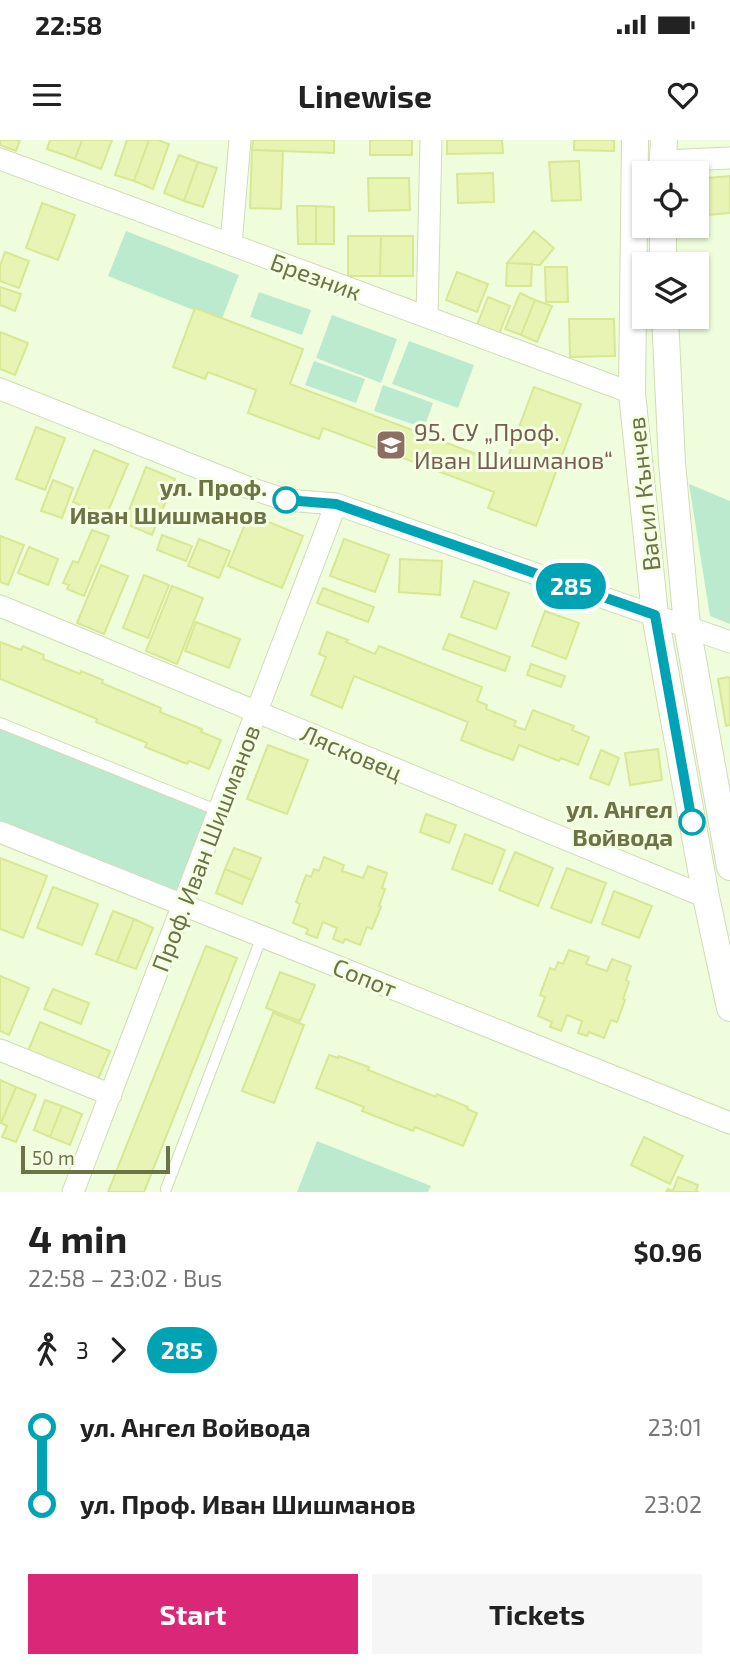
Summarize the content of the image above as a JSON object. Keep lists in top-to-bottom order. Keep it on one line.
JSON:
{"streets":{"street":["Брезник","Васил Кънчев","Лясковец","Проф. Иван Шишманов","Сопот"]},"crossings":[["Брезник","Васил Кънчев"],["Васил Кънчев","Лясковец"],["Лясковец","Проф. Иван Шишманов"],["Проф. Иван Шишманов","Сопот"]],"places":{"school or university":["95. СУ „Проф. Иван Шишманов“"],"other":["ул. Проф. Иван Шишманов","ул. Ангел Войвода"]},"lines":["bus line 285"],"scale_bar":"50 m","page":{"status":"22:58","header":"Linewise","on_map":"285","scale":"50 m","heading":["4 min","22:58 – 23:02 · Bus","$0.96"],"legs":["3","285"],"list":[{"name":"ул. Ангел Войвода","value":"23:01"},{"name":"ул. Проф. Иван Шишманов","value":"23:02"}],"buttons":["Start","Tickets"]}}
